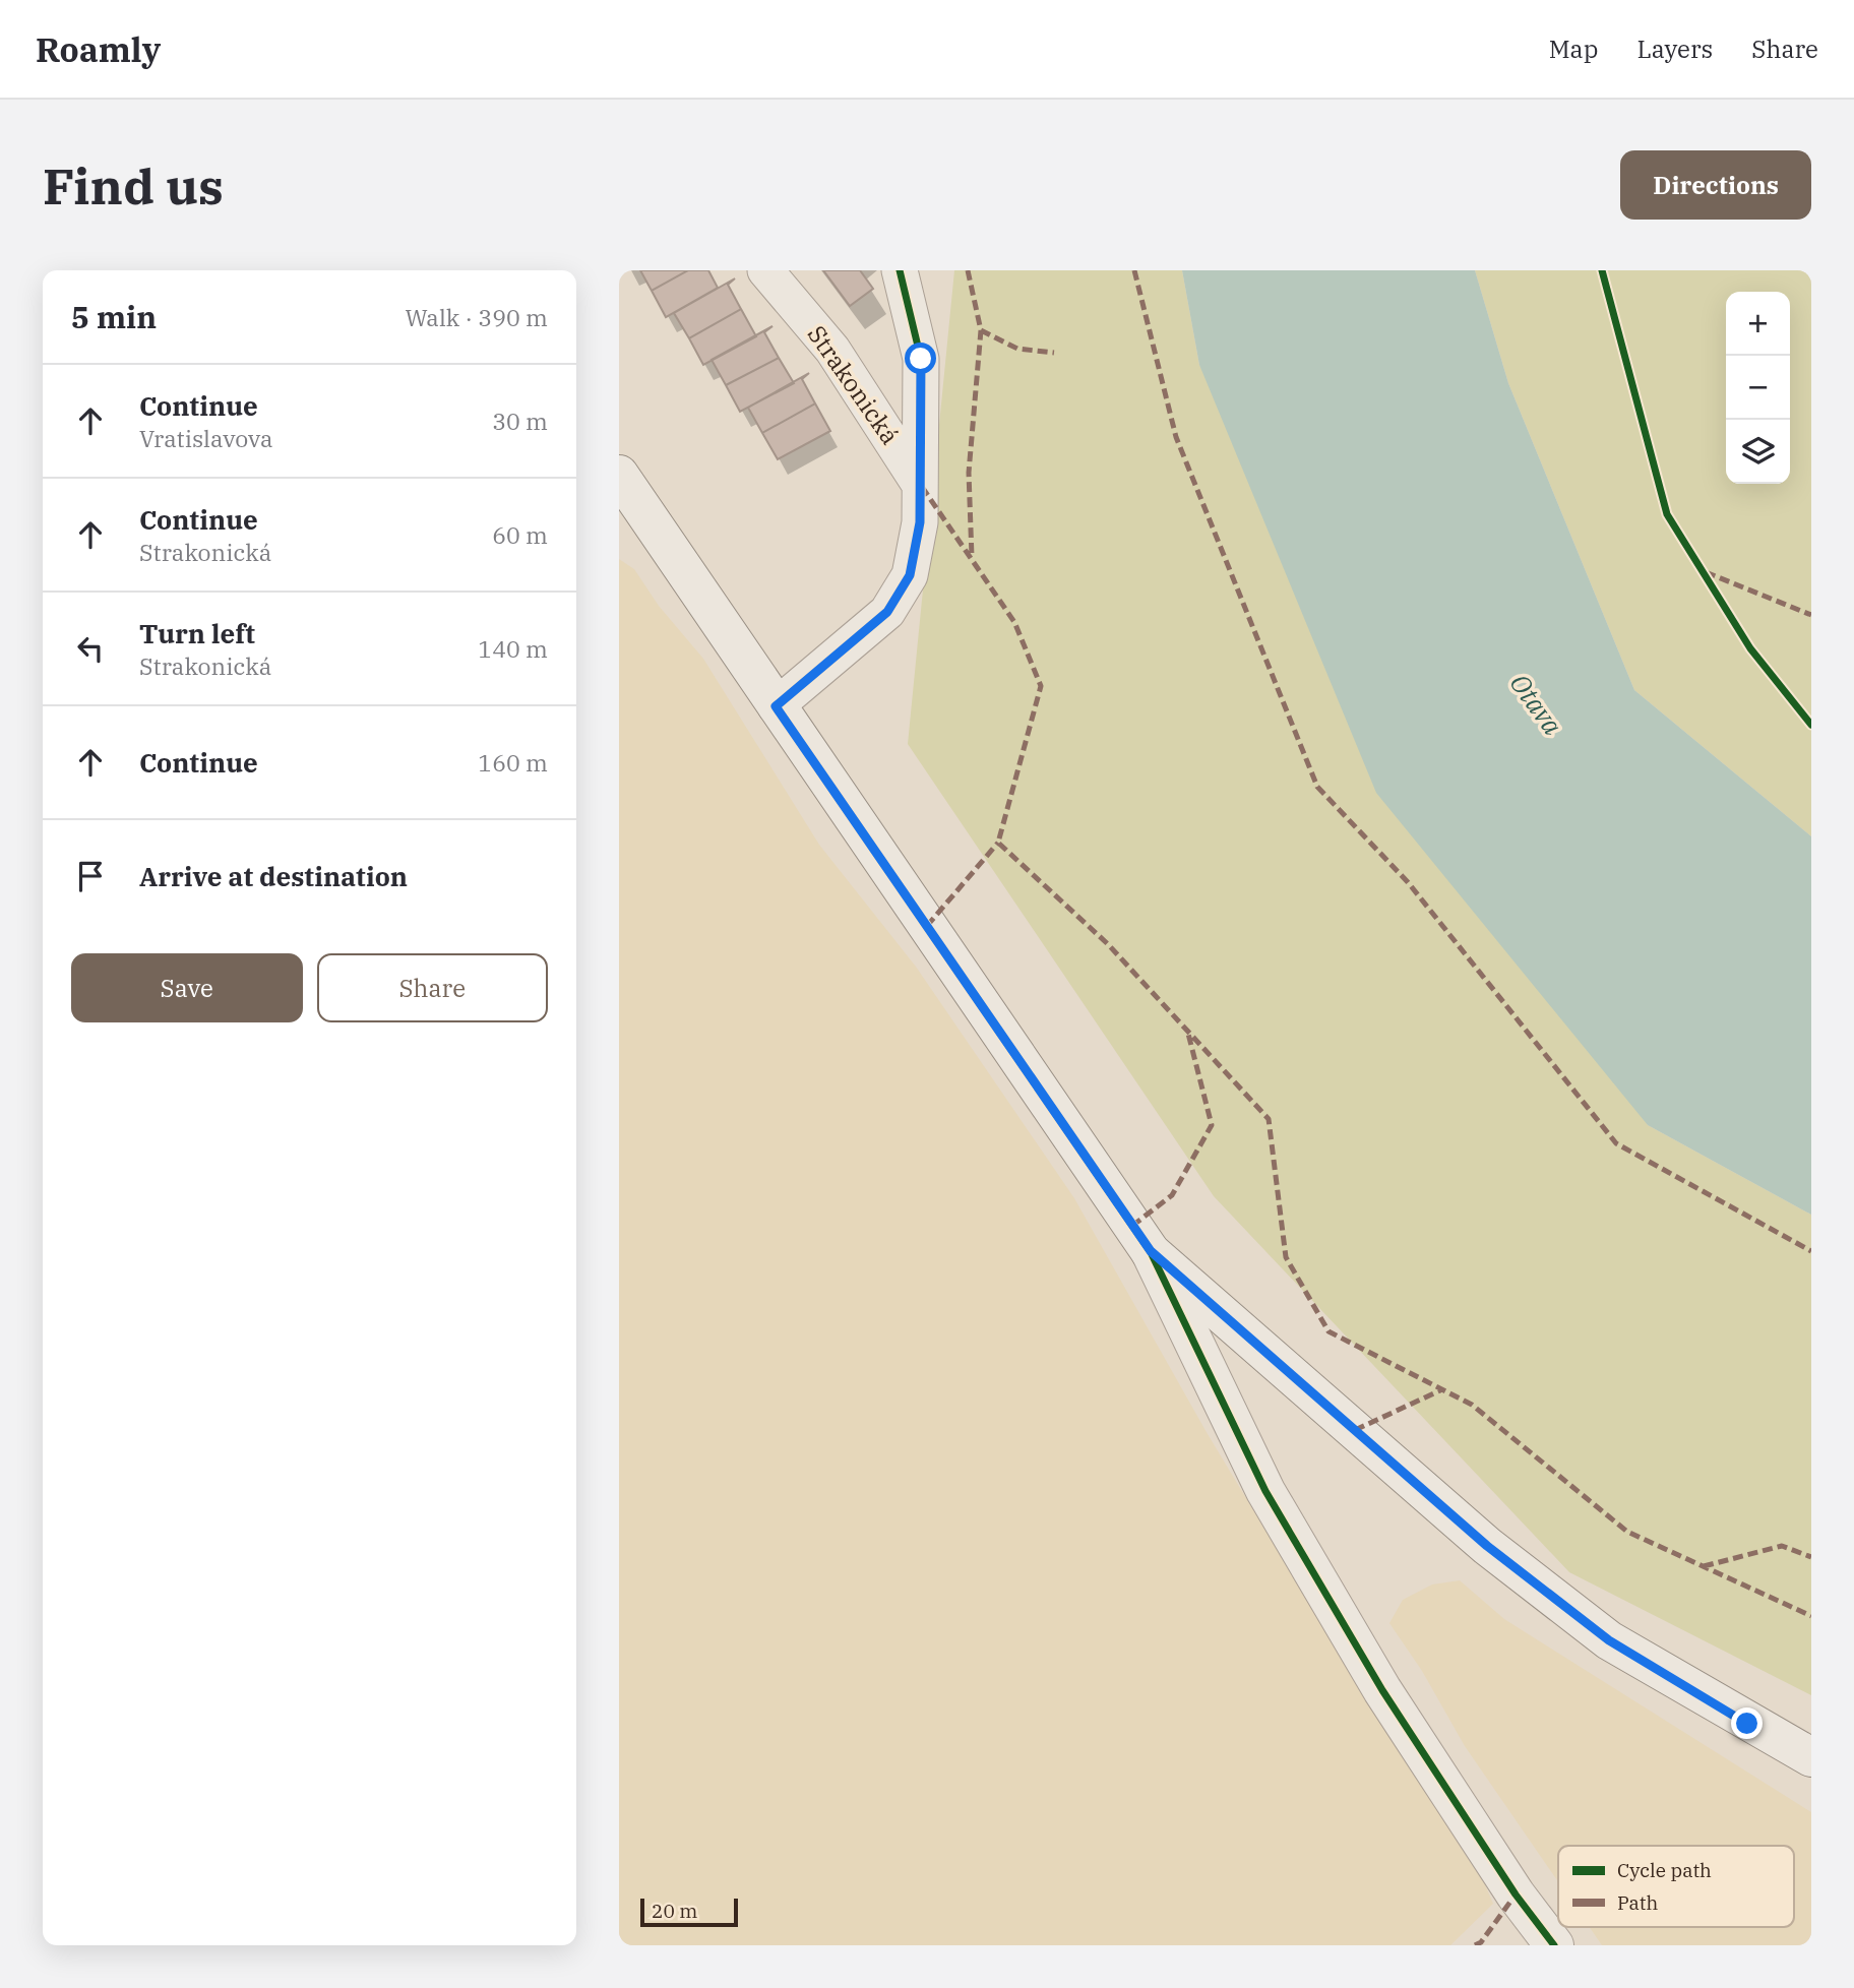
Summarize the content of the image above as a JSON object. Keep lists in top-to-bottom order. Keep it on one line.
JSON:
{"streets":{"street":["Strakonická"]},"water":["Otava"],"legend":["Cycle path","Path"],"scale_bar":"20 m","page":{"header":"Roamly","nav":["Map","Layers","Share"],"buttons":["Directions",["Save","Share"]],"title":"Find us","heading":["5 min","Walk · 390 m"],"map_buttons":["+","−"],"list":[["Continue","Vratislavova","30 m"],["Continue","Strakonická","60 m"],["Turn left","Strakonická","140 m"],["Continue","160 m"],"Arrive at destination"],"scale":"20 m"}}
